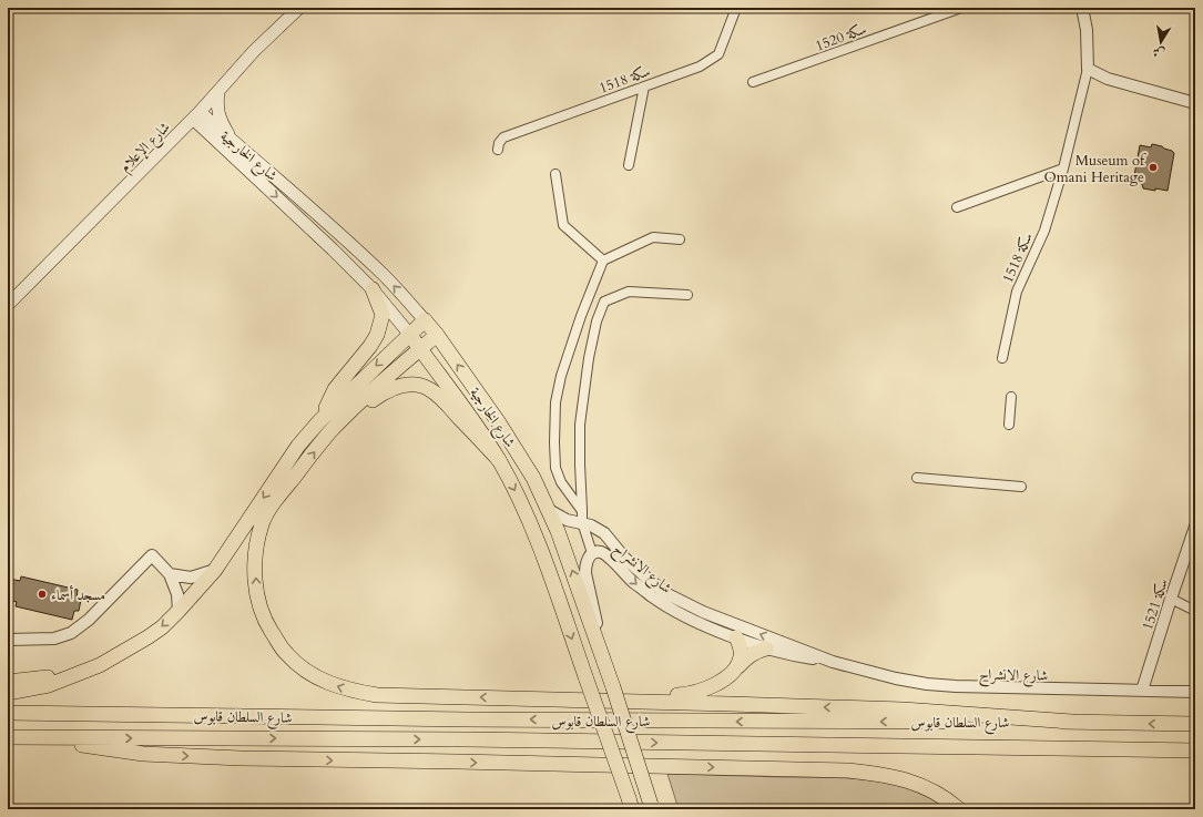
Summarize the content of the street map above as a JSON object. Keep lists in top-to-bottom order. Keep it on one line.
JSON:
{"streets":{"main road":["شارع الإعلام","شارع الخارجية","شارع السلطان قابوس"],"street":["سكة 1520","سكة 1518","شارع الانشراح","سكة 1521"]},"crossings":[["شارع الإعلام","شارع الخارجية"],["شارع الخارجية","شارع الانشراح"],["شارع الانشراح","سكة 1521"]],"places":["Museum of Omani Heritage","مسجد أسماء"],"north":"bottom"}
